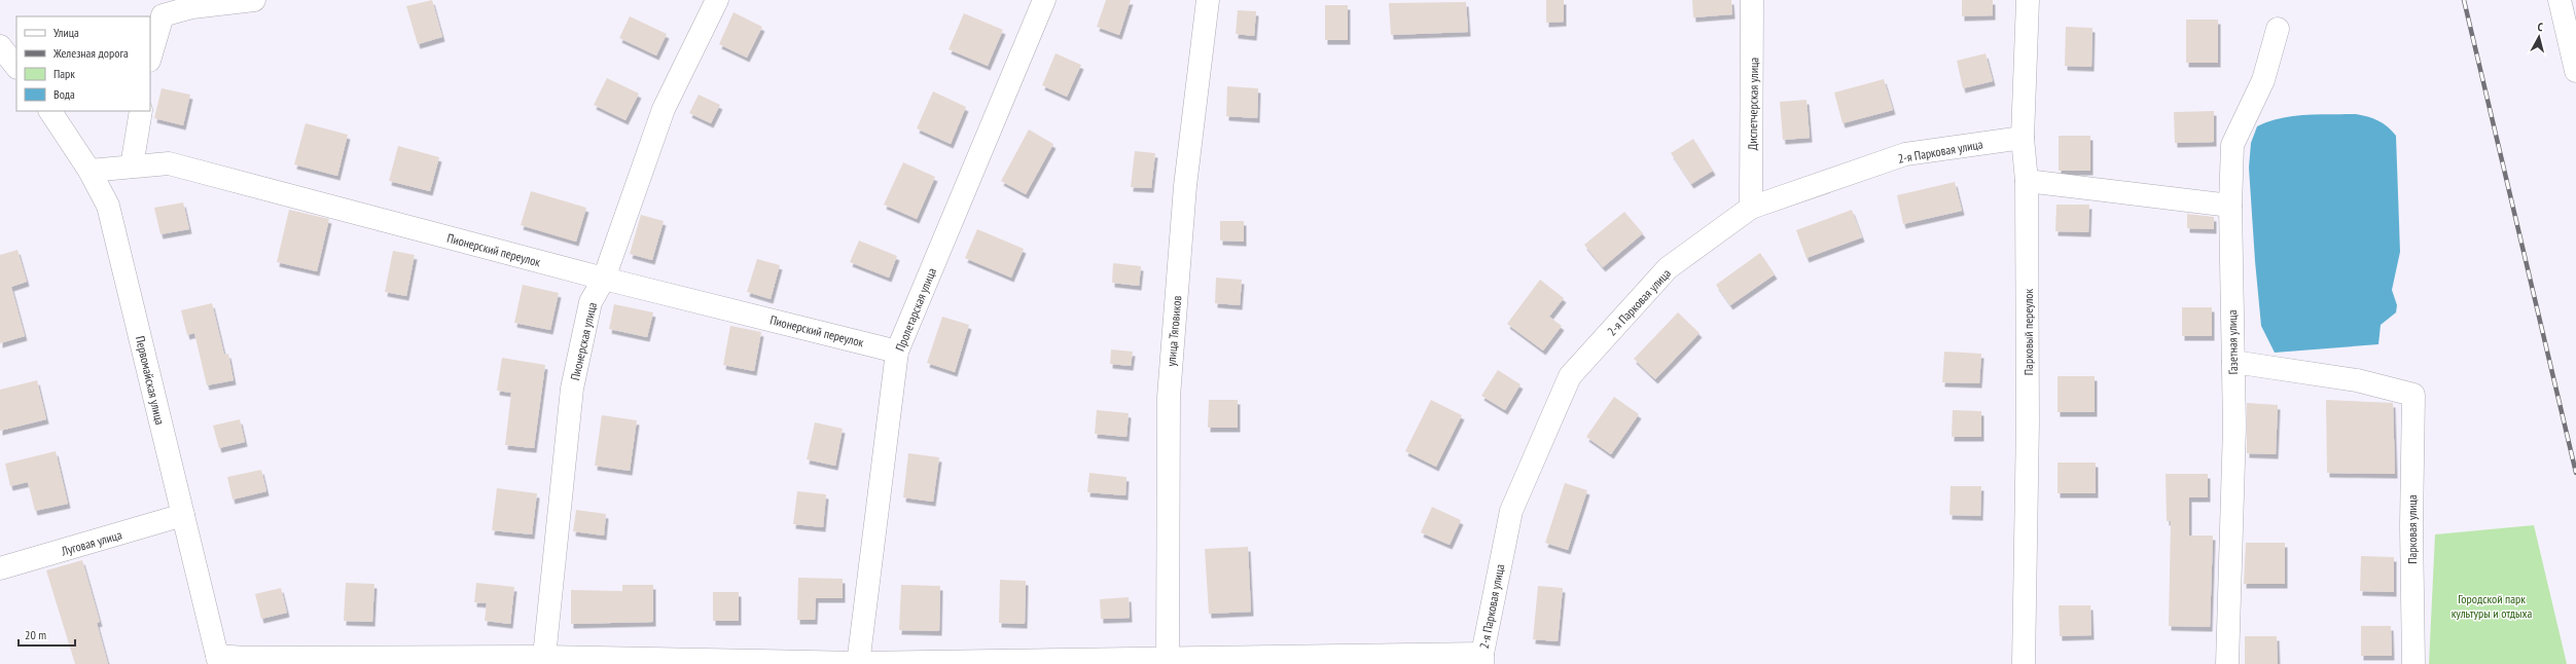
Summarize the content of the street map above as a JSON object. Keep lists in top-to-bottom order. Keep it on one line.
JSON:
{"streets":{"street":["Диспетчерская улица","2-я Парковая улица","Пионерский переулок","Пролетарская улица","улица Тяговиков","Парковый переулок","Пионерская улица","Газетная улица","Первомайская улица","Парковая улица","Луговая улица"]},"crossings":[["Диспетчерская улица","2-я Парковая улица"],["2-я Парковая улица","Парковый переулок"],["Пионерский переулок","Пролетарская улица"],["Пионерский переулок","Пионерская улица"],["Пионерский переулок","Первомайская улица"],["Газетная улица","Парковая улица"],["Первомайская улица","Луговая улица"]],"parks":["Городской парк культуры и отдыха"],"legend":["Улица","Железная дорога","Парк","Вода"],"scale_bar":"20 m","north":"top"}
